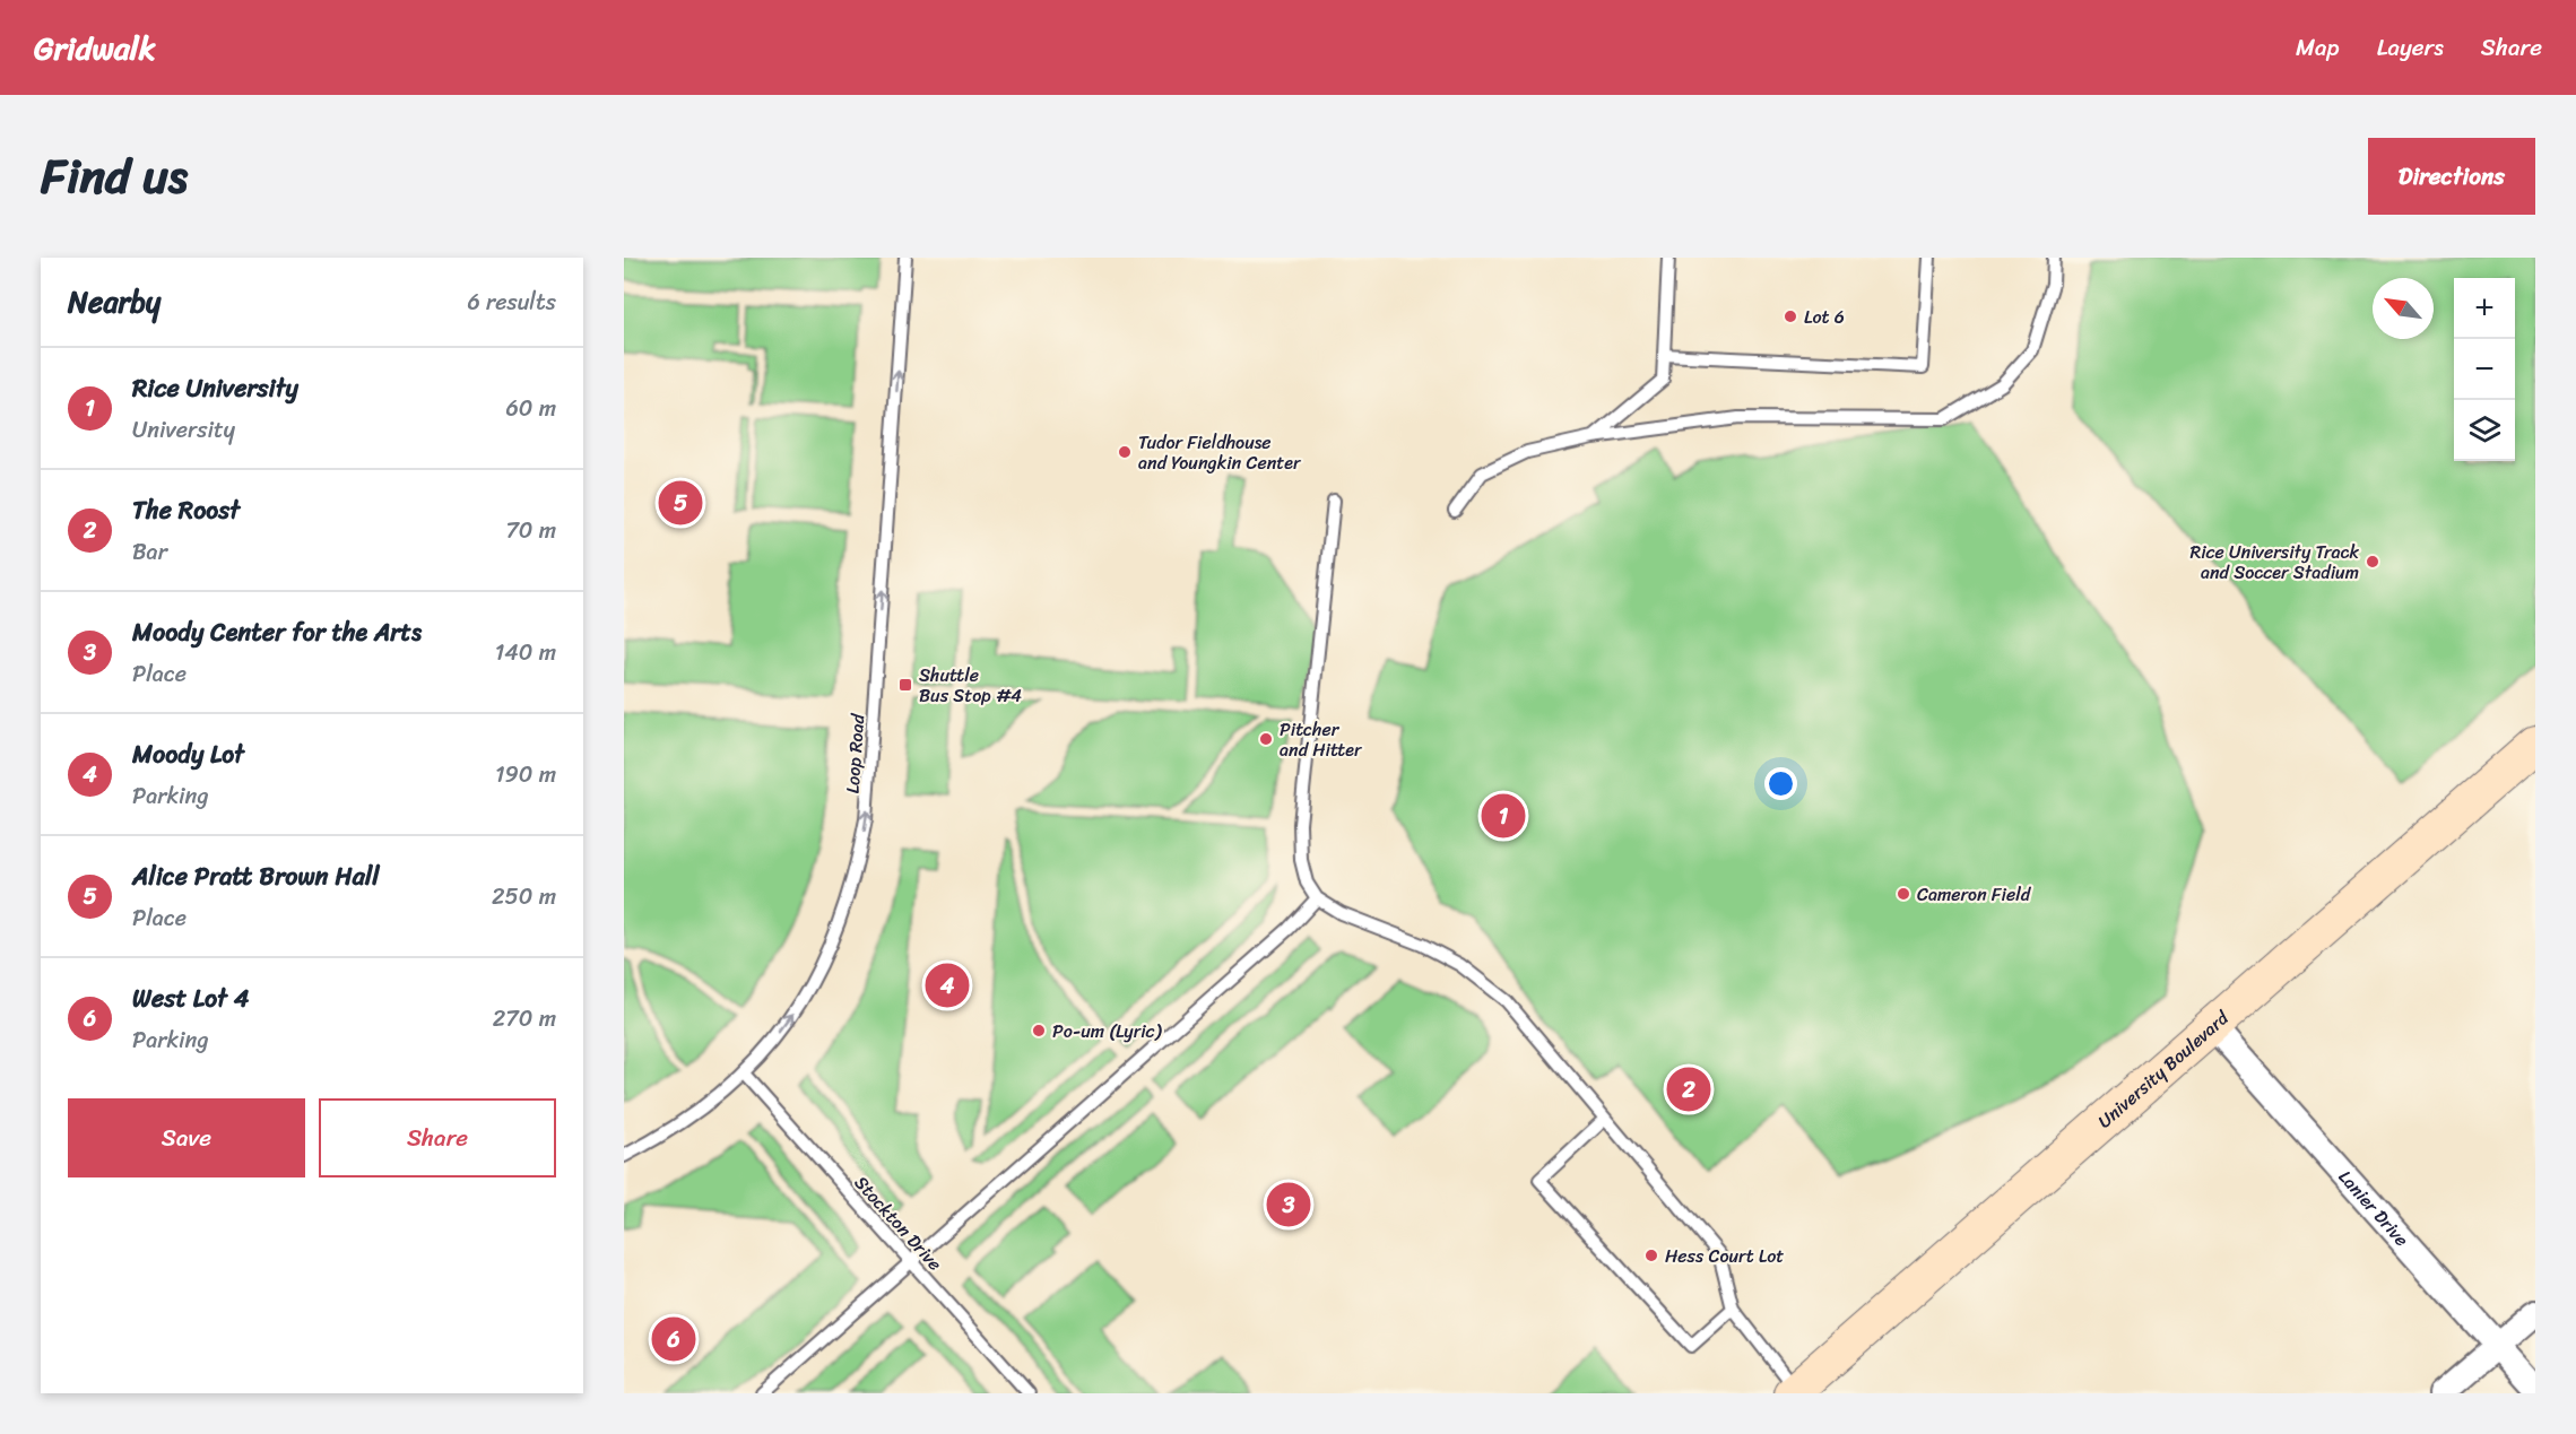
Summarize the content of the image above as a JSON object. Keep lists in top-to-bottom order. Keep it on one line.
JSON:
{"streets":{"main road":["University Boulevard"],"street":["Lanier Drive"],"lane":["Loop Road","Stockton Drive"]},"crossings":[["Loop Road","Stockton Drive"],["University Boulevard","Lanier Drive"]],"one_way":["Loop Road"],"places":{"other":["Lot 6","Tudor Fieldhouse and Youngkin Center","Rice University Track and Soccer Stadium","Pitcher and Hitter","Cameron Field","Po-um (Lyric)","Hess Court Lot"],"transit":["Shuttle Bus Stop #4"]},"north":"top left","page":{"header":"Gridwalk","nav":["Map","Layers","Share"],"title":"Find us","buttons":["Directions",["Save","Share"]],"heading":["Nearby","6 results"],"map_buttons":["+","−"],"list":[{"mark":"1","name":"Rice University","note":"University","value":"60 m"},{"mark":"2","name":"The Roost","note":"Bar","value":"70 m"},{"mark":"3","name":"Moody Center for the Arts","note":"Place","value":"140 m"},{"mark":"4","name":"Moody Lot","note":"Parking","value":"190 m"},{"mark":"5","name":"Alice Pratt Brown Hall","note":"Place","value":"250 m"},{"mark":"6","name":"West Lot 4","note":"Parking","value":"270 m"}],"pins":["5","1","4","2","3","6"]}}
